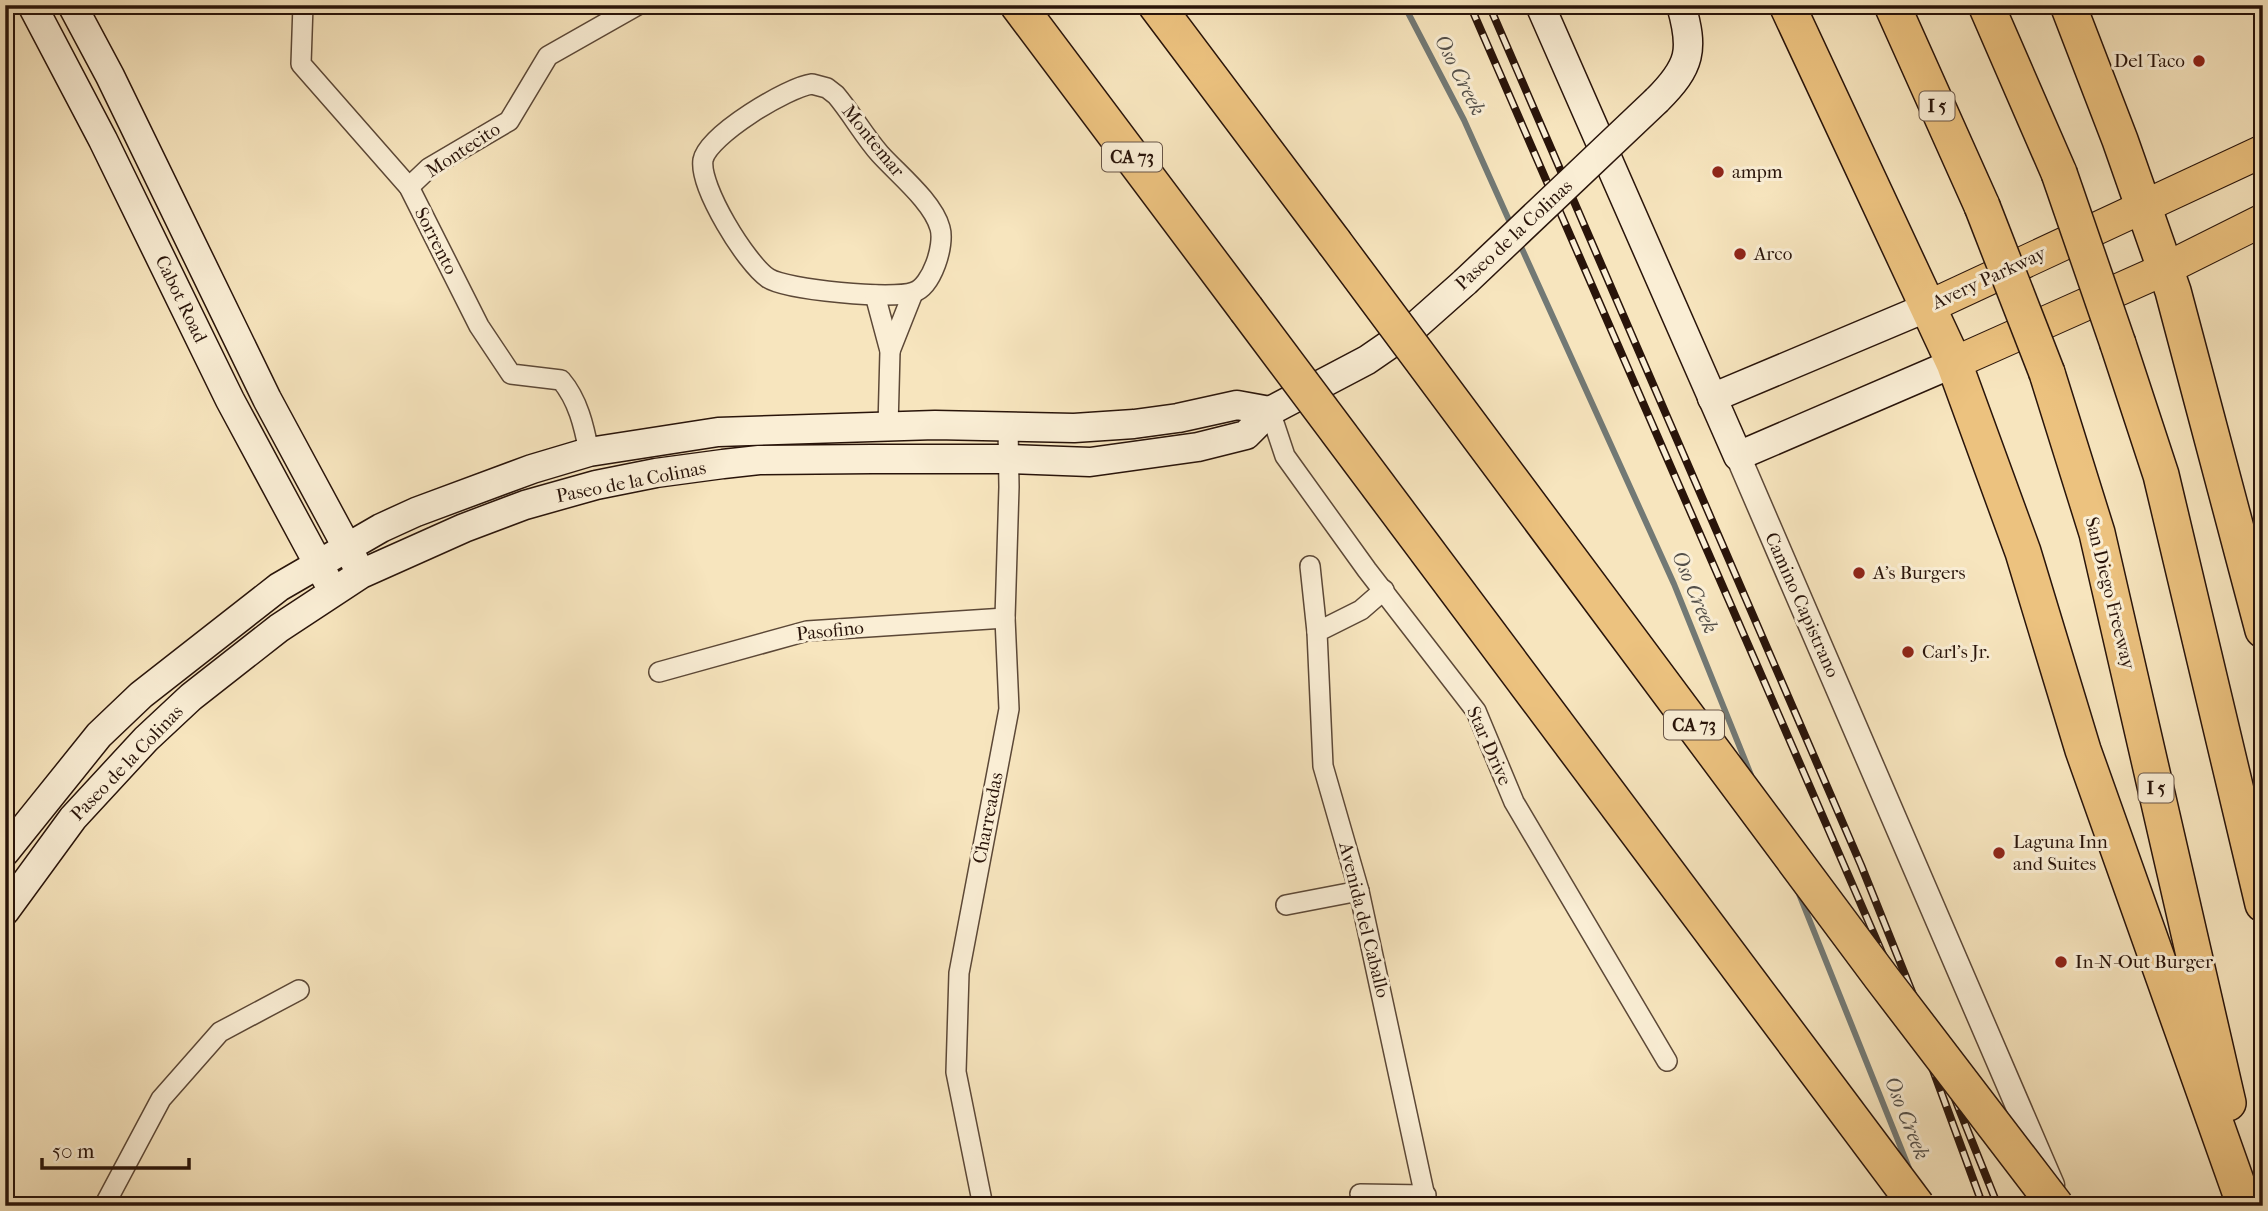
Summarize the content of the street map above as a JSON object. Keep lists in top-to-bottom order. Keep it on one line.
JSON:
{"streets":{"highway":["I 5","CA 73","San Diego Freeway"],"main road":["Paseo de la Colinas","Avery Parkway","Cabot Road","Camino Capistrano"],"street":["Montemar","Montecito","Sorrento","Pasofino","Star Drive","Charreadas","Avenida del Caballo"]},"crossings":[["Montecito","Sorrento"],["Paseo de la Colinas","Sorrento"],["Paseo de la Colinas","Cabot Road"],["Paseo de la Colinas","Star Drive"],["Paseo de la Colinas","Charreadas"],["Avery Parkway","Camino Capistrano"],["Pasofino","Charreadas"]],"water":["Oso Creek"],"places":["Del Taco","ampm","Arco","A's Burgers","Carl's Jr.","Laguna Inn and Suites","In-N-Out Burger"],"scale_bar":"50 m"}
